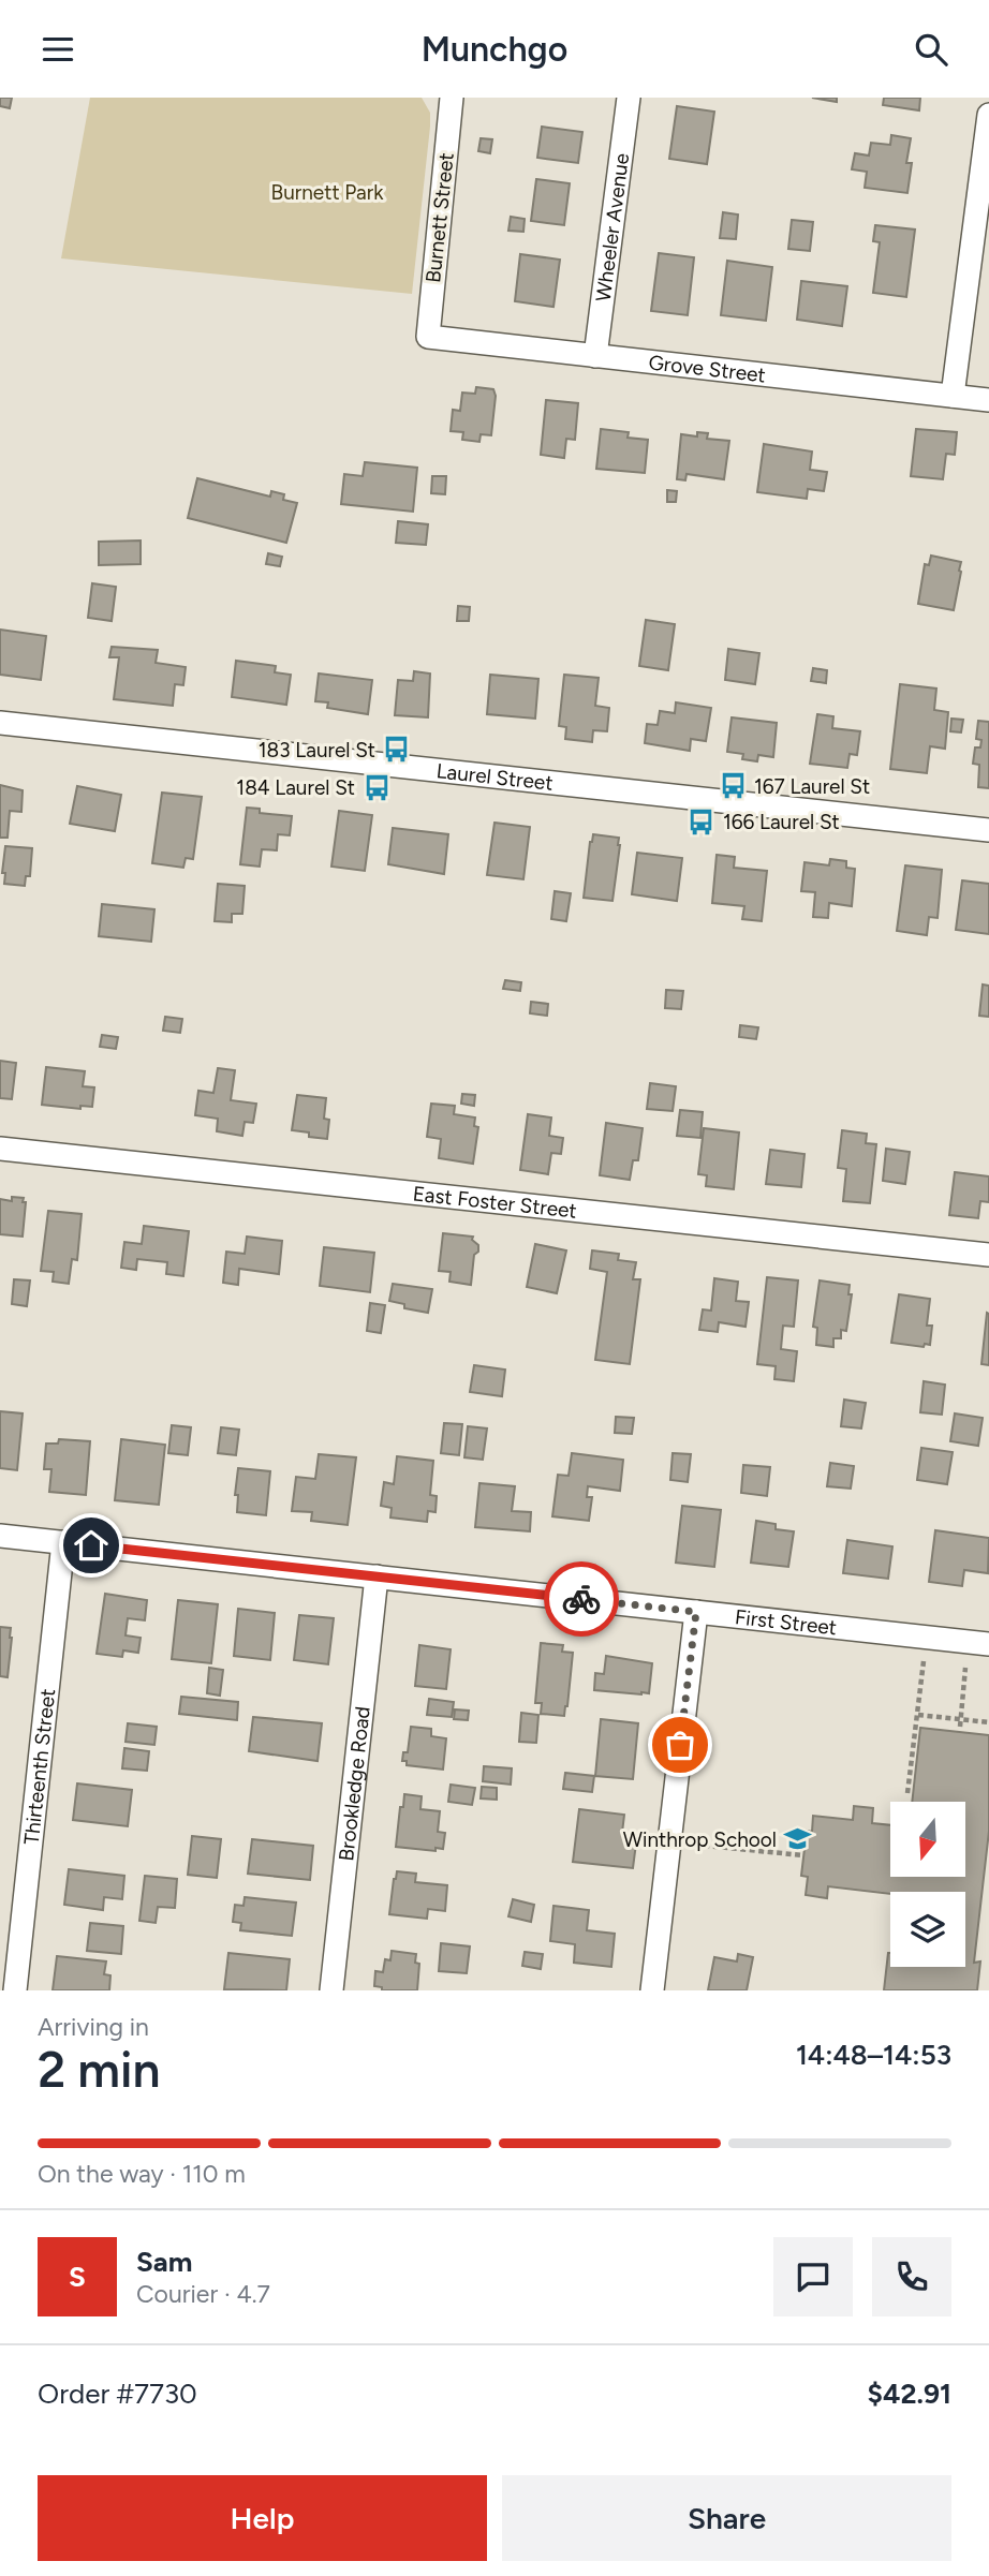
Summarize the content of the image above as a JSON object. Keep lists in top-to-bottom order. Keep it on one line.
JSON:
{"streets":{"street":["Burnett Street","Wheeler Avenue","Grove Street","Laurel Street","East Foster Street","First Street","Thirteenth Street","Brookledge Road"]},"crossings":[["Burnett Street","Grove Street"],["Wheeler Avenue","Grove Street"],["First Street","Thirteenth Street"],["First Street","Brookledge Road"]],"parks":["Burnett Park"],"places":{"bus stop":["183 Laurel St","167 Laurel St","184 Laurel St","166 Laurel St"],"school or university":["Winthrop School"]},"north":"bottom","page":{"header":"Munchgo","heading":["2 min","Arriving in","14:48–14:53"],"panel":["Sam","Courier · 4.7","Order #7730","$42.91"],"bar":"On the way · 110 m","round":"S","buttons":["Help","Share"]}}
